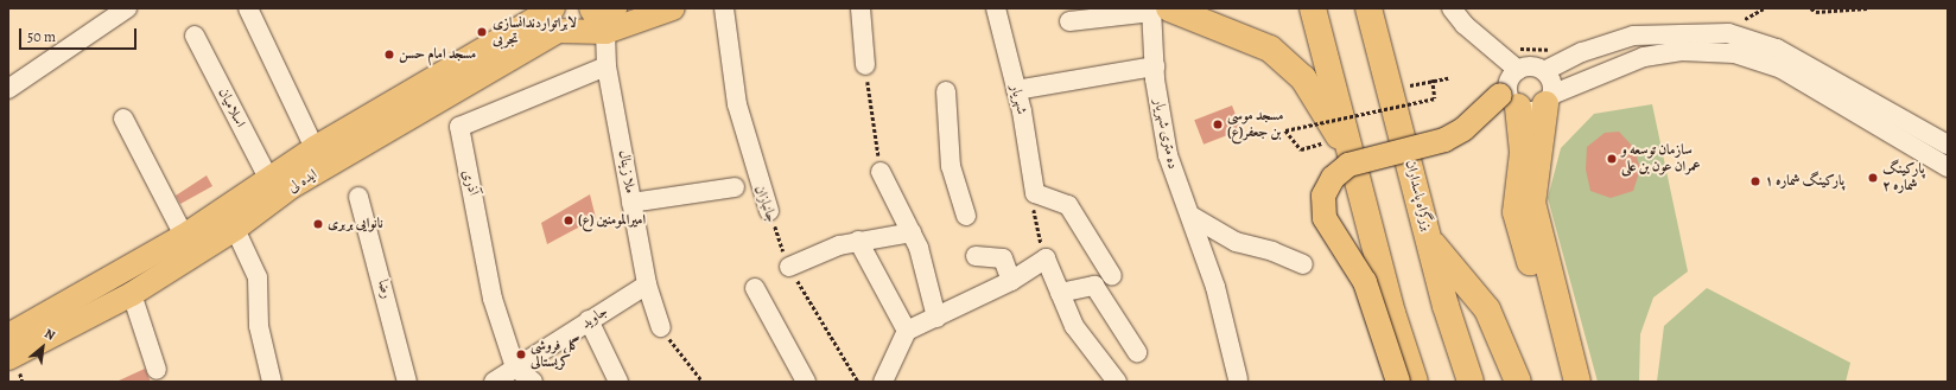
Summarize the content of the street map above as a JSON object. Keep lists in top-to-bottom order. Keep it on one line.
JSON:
{"streets":{"highway":["بزرگراه پاسداران"],"main road":["ایده لى"],"street":["شهریار","اسلامیان","ده متری شهریار","ملا زینال","آذری","جانبازان","رضا","جاوید"]},"crossings":[["اسلامیان","ایده لى"],["ملا زینال","ایده لى"],["ملا زینال","آذری"],["ملا زینال","جاوید"],["آذری","جاوید"]],"places":["لابراتواردندانسازی تجربی","مسجد امام حسن","مسجد موسی بن جعفر(ع)","سازمان توسعه و عمران عون بن علی","پارکینگ شماره ۲","پارکینگ شماره ۱","امیرالمومنین (ع)","نانوایی بربری","گل فروشی کریستالی"],"scale_bar":"50 m","north":"top right"}
